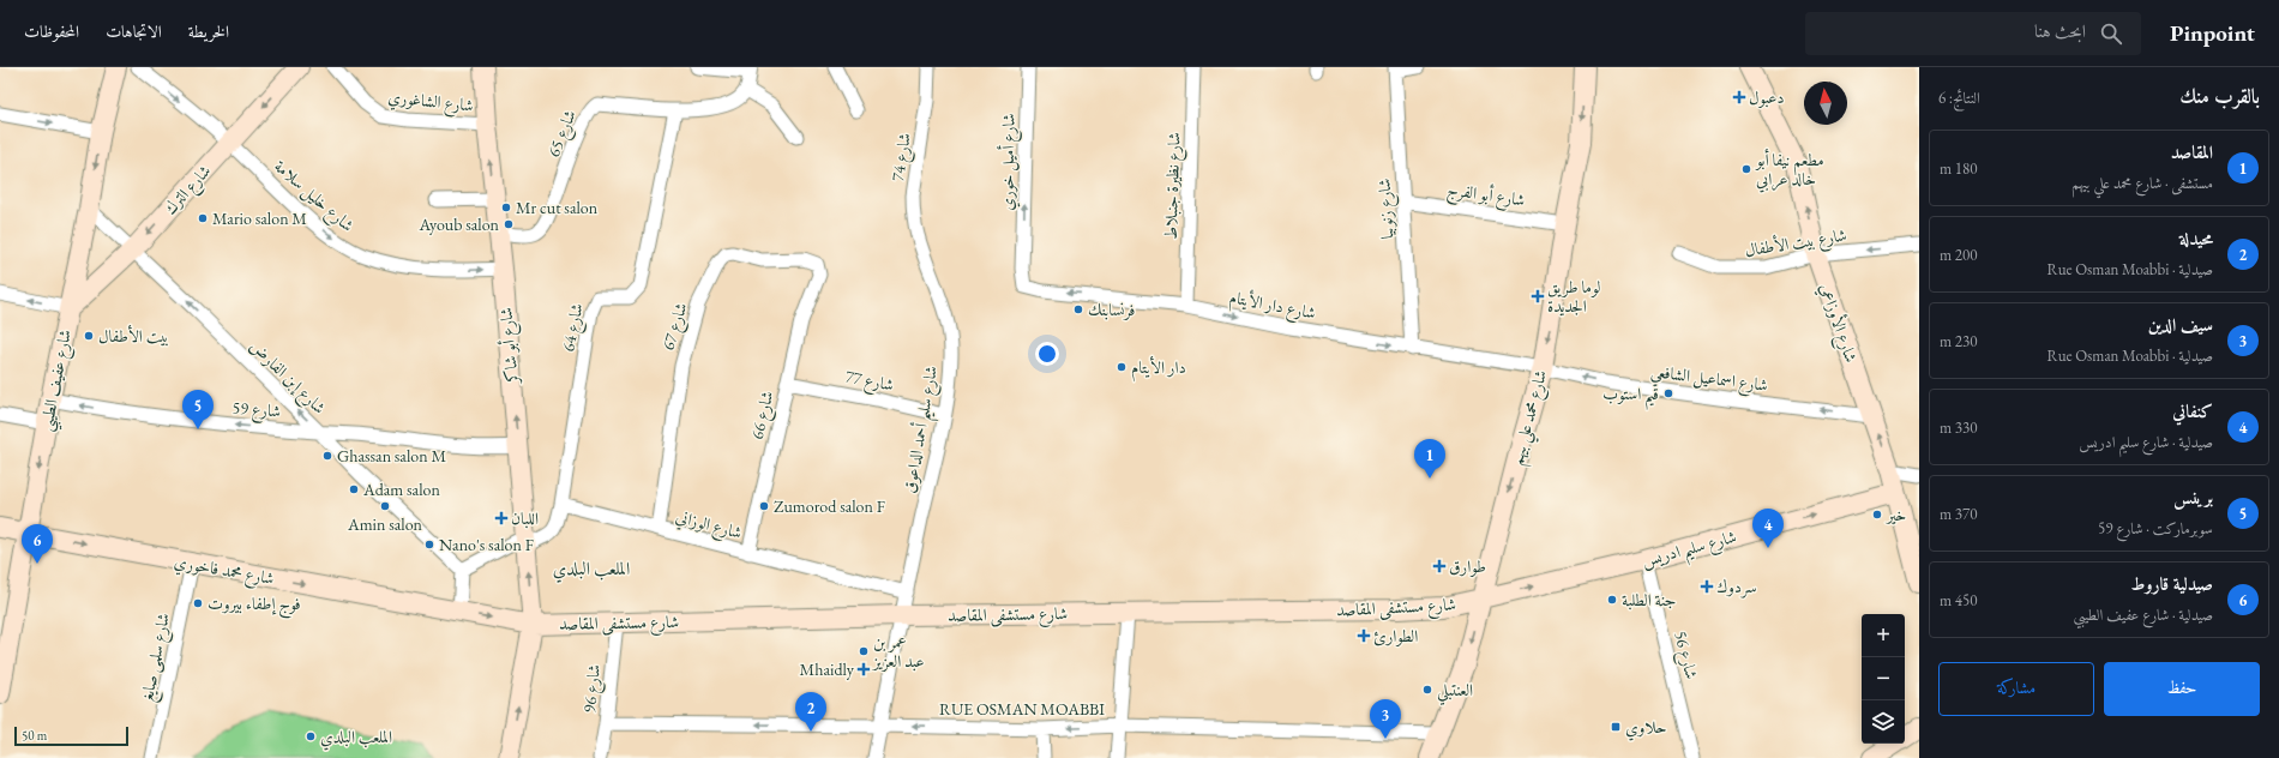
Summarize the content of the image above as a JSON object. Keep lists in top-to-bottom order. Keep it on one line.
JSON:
{"streets":{"street":["شارع الشاغوري","شارع 65","شارع 74","شارع أميل خوري","شارع نظيرة جنبلاط","شارع الترك","شارع أبو الفرج","شارع خليل سلامة","شارع زنوبيا","شارع بيت الأطفال","شارع دار الأيتام","شارع الأوزاعي","شارع 67","شارع 64","شارع أبو شاكر","شارع إبن الفارض","شارع اسماعيل الشافعي","شارع عفيف الطيبي","شارع 77","شارع 59","شارع 66","شارع محمد علي بيهم","شارع سليم أحمد الداعوق","شارع الوزاني","شارع سليم ادريس","شارع محمد فاخوري","شارع مستشفى المقاصد","شارع 56","شارع سلمى صايغ","شارع 96","RUE OSMAN MOABBI"]},"crossings":[["شارع الشاغوري","شارع أبو شاكر"],["شارع 65","شارع 64"],["شارع 65","شارع أبو شاكر"],["شارع 74","شارع سليم أحمد الداعوق"],["شارع أميل خوري","شارع دار الأيتام"],["شارع نظيرة جنبلاط","شارع دار الأيتام"],["شارع الترك","شارع خليل سلامة"],["شارع الترك","شارع إبن الفارض"],["شارع الترك","شارع عفيف الطيبي"],["شارع أبو الفرج","شارع زنوبيا"],["شارع أبو الفرج","شارع محمد علي بيهم"],["شارع خليل سلامة","شارع أبو شاكر"],["شارع زنوبيا","شارع دار الأيتام"],["شارع بيت الأطفال","شارع الأوزاعي"],["شارع دار الأيتام","شارع اسماعيل الشافعي"],["شارع دار الأيتام","شارع محمد علي بيهم"],["شارع الأوزاعي","شارع اسماعيل الشافعي"],["شارع الأوزاعي","شارع سليم ادريس"],["شارع 67","شارع 66"],["شارع 67","شارع الوزاني"],["شارع 64","شارع الوزاني"],["شارع أبو شاكر","شارع 59"],["شارع أبو شاكر","شارع محمد فاخوري"],["شارع أبو شاكر","شارع مستشفى المقاصد"],["شارع إبن الفارض","شارع عفيف الطيبي"],["شارع إبن الفارض","شارع 59"],["شارع اسماعيل الشافعي","شارع محمد علي بيهم"],["شارع عفيف الطيبي","شارع 59"],["شارع عفيف الطيبي","شارع محمد فاخوري"],["شارع 77","شارع 66"],["شارع 77","شارع سليم أحمد الداعوق"],["شارع 66","شارع الوزاني"],["شارع محمد علي بيهم","شارع سليم ادريس"],["شارع محمد علي بيهم","شارع مستشفى المقاصد"],["شارع محمد علي بيهم","RUE OSMAN MOABBI"],["شارع سليم أحمد الداعوق","شارع الوزاني"],["شارع سليم أحمد الداعوق","شارع مستشفى المقاصد"],["شارع سليم أحمد الداعوق","RUE OSMAN MOABBI"],["شارع سليم ادريس","شارع مستشفى المقاصد"],["شارع سليم ادريس","شارع 56"],["شارع محمد فاخوري","شارع مستشفى المقاصد"],["شارع محمد فاخوري","شارع سلمى صايغ"],["شارع مستشفى المقاصد","شارع 96"],["شارع 96","RUE OSMAN MOABBI"]],"one_way":["شارع أميل خوري","شارع الترك","شارع خليل سلامة","شارع بيت الأطفال","شارع الأوزاعي","شارع أبو شاكر","شارع إبن الفارض","شارع اسماعيل الشافعي","شارع 59","شارع محمد علي بيهم","شارع سليم ادريس","شارع محمد فاخوري","RUE OSMAN MOABBI"],"districts":["الملعب البلدي"],"places":{"health":["دعبول","لوما طريق الجديدة","اللبان","طوارق","سردوك","الطوارئ","Mhaidly"],"other":["مطعم نيفا أبو خالد عرابي","Mr cut salon","Mario salon M","Ayoub salon","فرنسابنك","بيت الأطفال","دار الأيتام","قيم استوب","Ghassan salon M","Adam salon","Amin salon","Zumorod salon F","خير","Nano's salon F","جنة الطلبة","فوج إطفاء بيروت","عمر بن عبد العزيز","العنتبلي","الملعب البلدي"],"transit":["حلاوي"]},"scale_bar":"50 m","north":"top","page":{"header":"Pinpoint","search":"ابحث هنا","nav":["الخريطة","الاتجاهات","المحفوظات"],"heading":["بالقرب منك","النتائج: 6"],"list":[{"mark":"1","name":"المقاصد","note":"مستشفى · شارع محمد علي بيهم","value":"180 m"},{"mark":"2","name":"محيدلة","note":"صيدلية · Rue Osman Moabbi","value":"200 m"},{"mark":"3","name":"سيف الدين","note":"صيدلية · Rue Osman Moabbi","value":"230 m"},{"mark":"4","name":"كنفاني","note":"صيدلية · شارع سليم ادريس","value":"330 m"},{"mark":"5","name":"برينس","note":"سوبرماركت · شارع 59","value":"370 m"},{"mark":"6","name":"صيدلية قاروط","note":"صيدلية · شارع عفيف الطيبي","value":"450 m"}],"pins":["5","1","4","6","2","3"],"map_buttons":["+","−"],"buttons":["حفظ","مشاركة"],"scale":"50 m"}}
